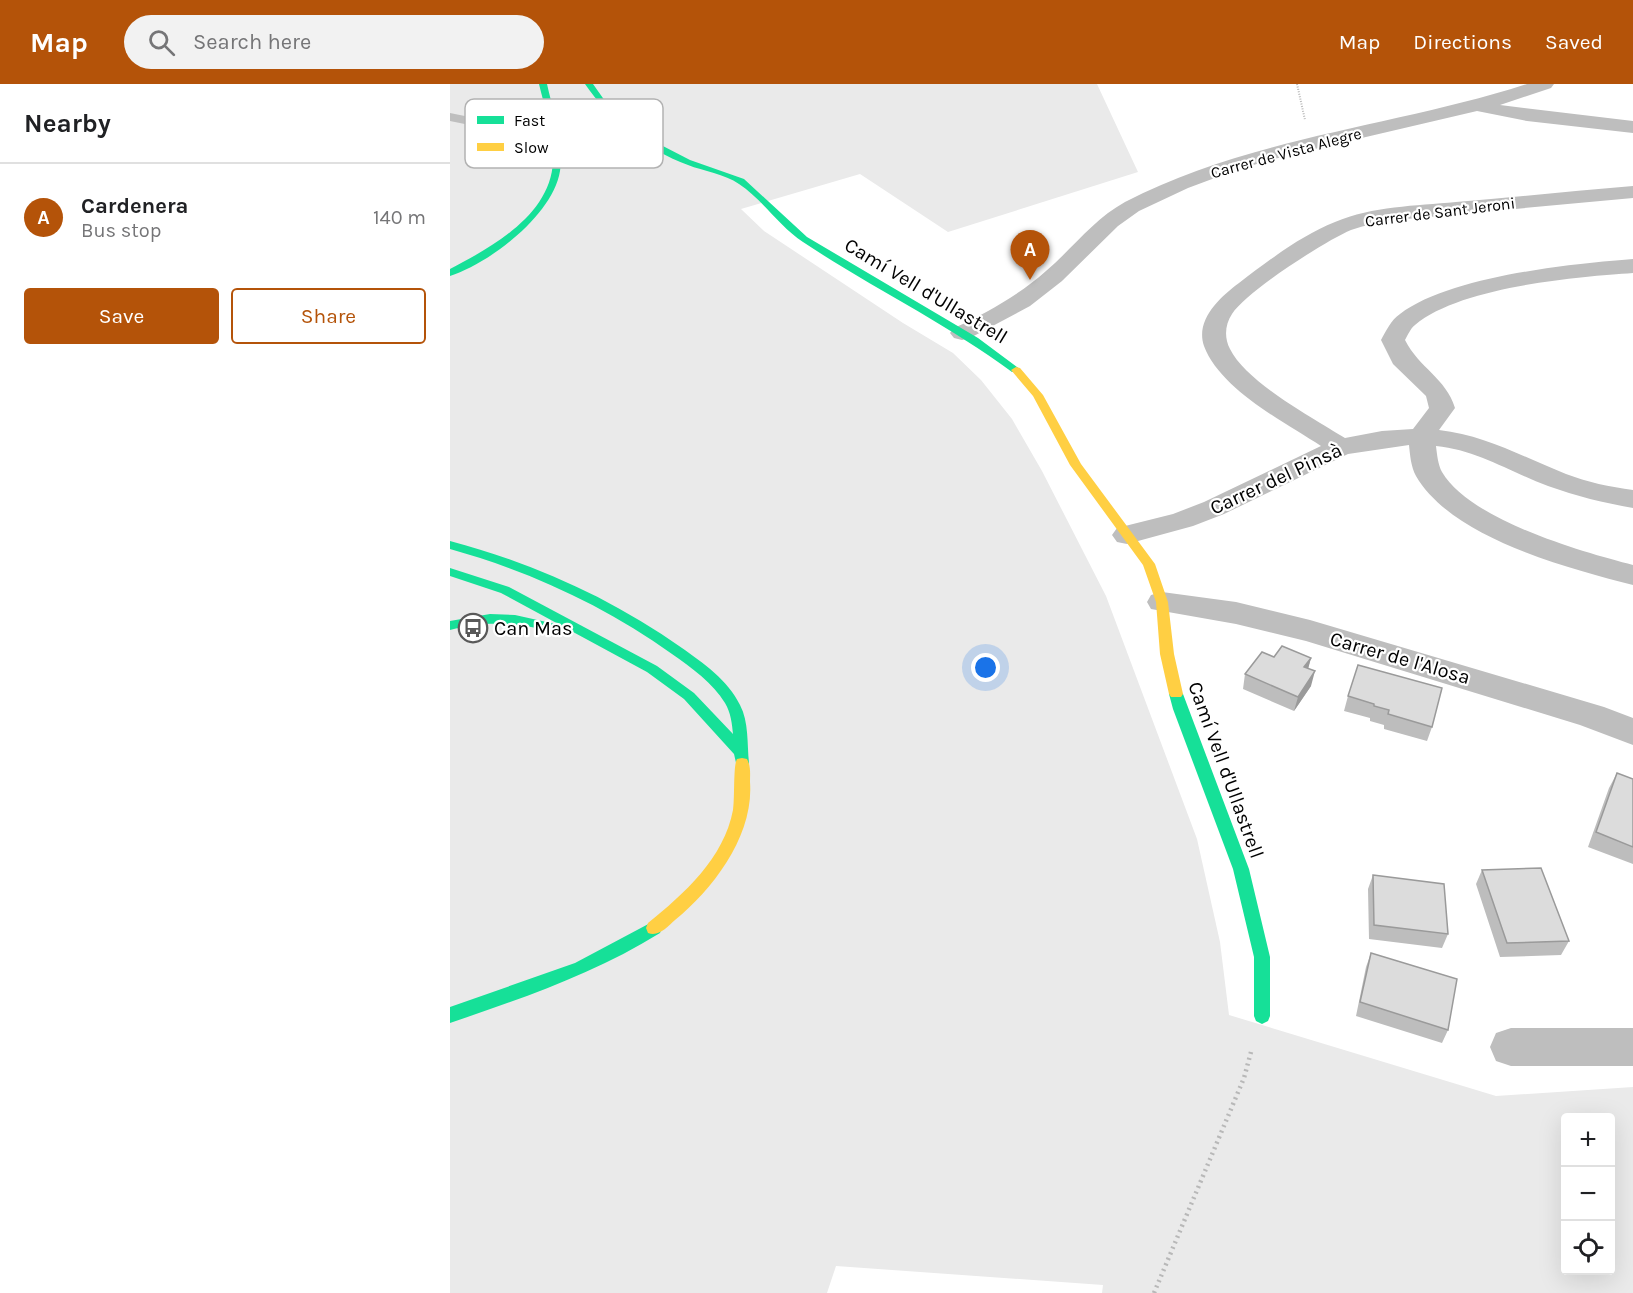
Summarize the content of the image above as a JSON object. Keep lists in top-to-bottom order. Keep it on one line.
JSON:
{"streets":{"main road":["Camí Vell d'Ullastrell"],"street":["Carrer de Vista Alegre","Carrer de Sant Jeroni","Carrer del Pinsà","Carrer de l'Alosa"]},"crossings":[["Carrer de Vista Alegre","Camí Vell d'Ullastrell"],["Carrer de Sant Jeroni","Carrer del Pinsà"],["Camí Vell d'Ullastrell","Carrer del Pinsà"],["Camí Vell d'Ullastrell","Carrer de l'Alosa"]],"places":{"bus stop":["Can Mas"]},"legend":["Fast","Slow"],"page":{"header":"Map","search":"Search here","nav":["Map","Directions","Saved"],"heading":"Nearby","list":[{"mark":"A","name":"Cardenera","note":"Bus stop","value":"140 m"}],"pins":"A","buttons":["Save","Share"],"map_buttons":["+","−"]}}
